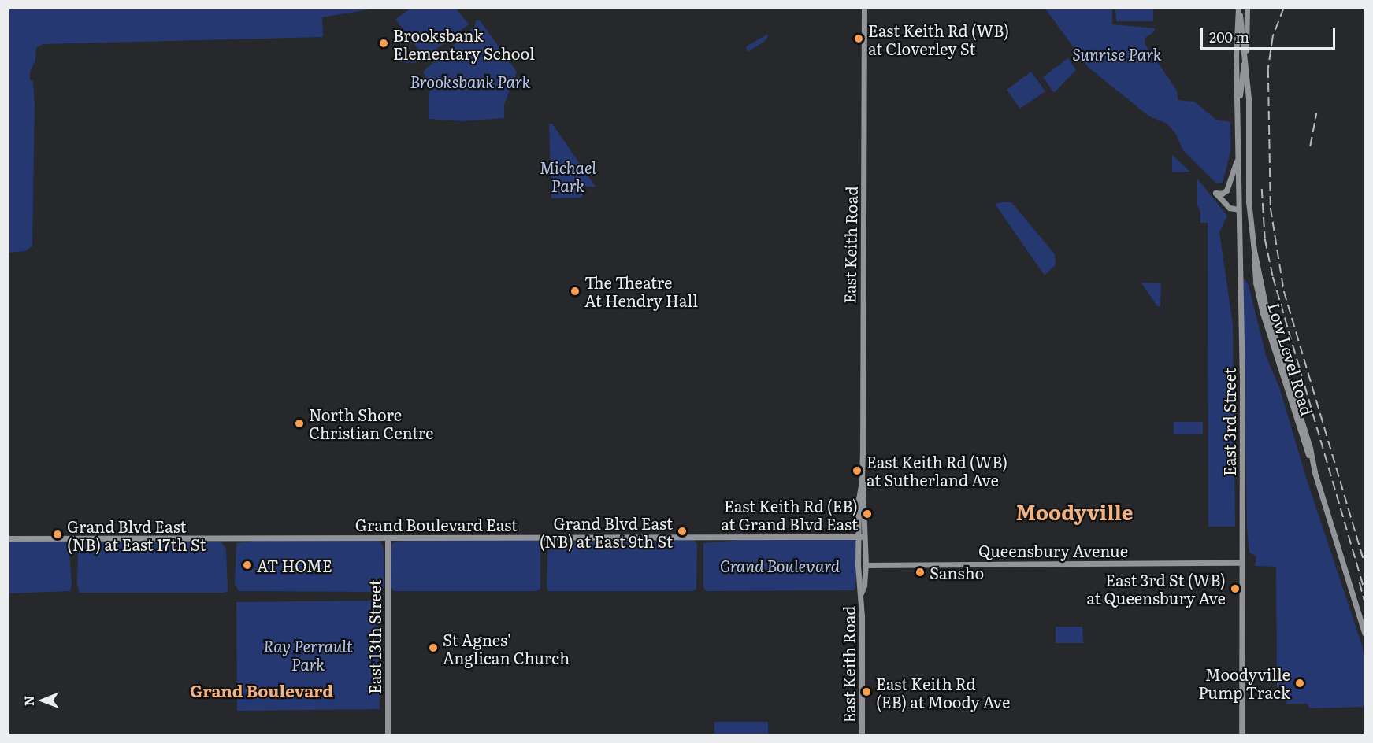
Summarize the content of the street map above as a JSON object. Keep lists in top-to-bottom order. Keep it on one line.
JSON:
{"streets":{"main road":["East Keith Road","Low Level Road","East 3rd Street","Grand Boulevard East","Queensbury Avenue","East 13th Street"]},"crossings":[["East Keith Road","Grand Boulevard East"],["East Keith Road","Queensbury Avenue"],["Low Level Road","East 3rd Street"],["East 3rd Street","Queensbury Avenue"],["Grand Boulevard East","East 13th Street"]],"districts":["Moodyville","Grand Boulevard"],"parks":["Sunrise Park","Brooksbank Park","Michael Park","Grand Boulevard","Ray Perrault Park"],"places":["East Keith Rd (WB) at Cloverley St","Brooksbank Elementary School","The Theatre At Hendry Hall","North Shore Christian Centre","East Keith Rd (WB) at Sutherland Ave","East Keith Rd (EB) at Grand Blvd East","Grand Blvd East (NB) at East 9th St","Grand Blvd East (NB) at East 17th St","AT HOME","Sansho","East 3rd St (WB) at Queensbury Ave","St Agnes' Anglican Church","Moodyville Pump Track","East Keith Rd (EB) at Moody Ave"],"scale_bar":"200 m","north":"left"}
